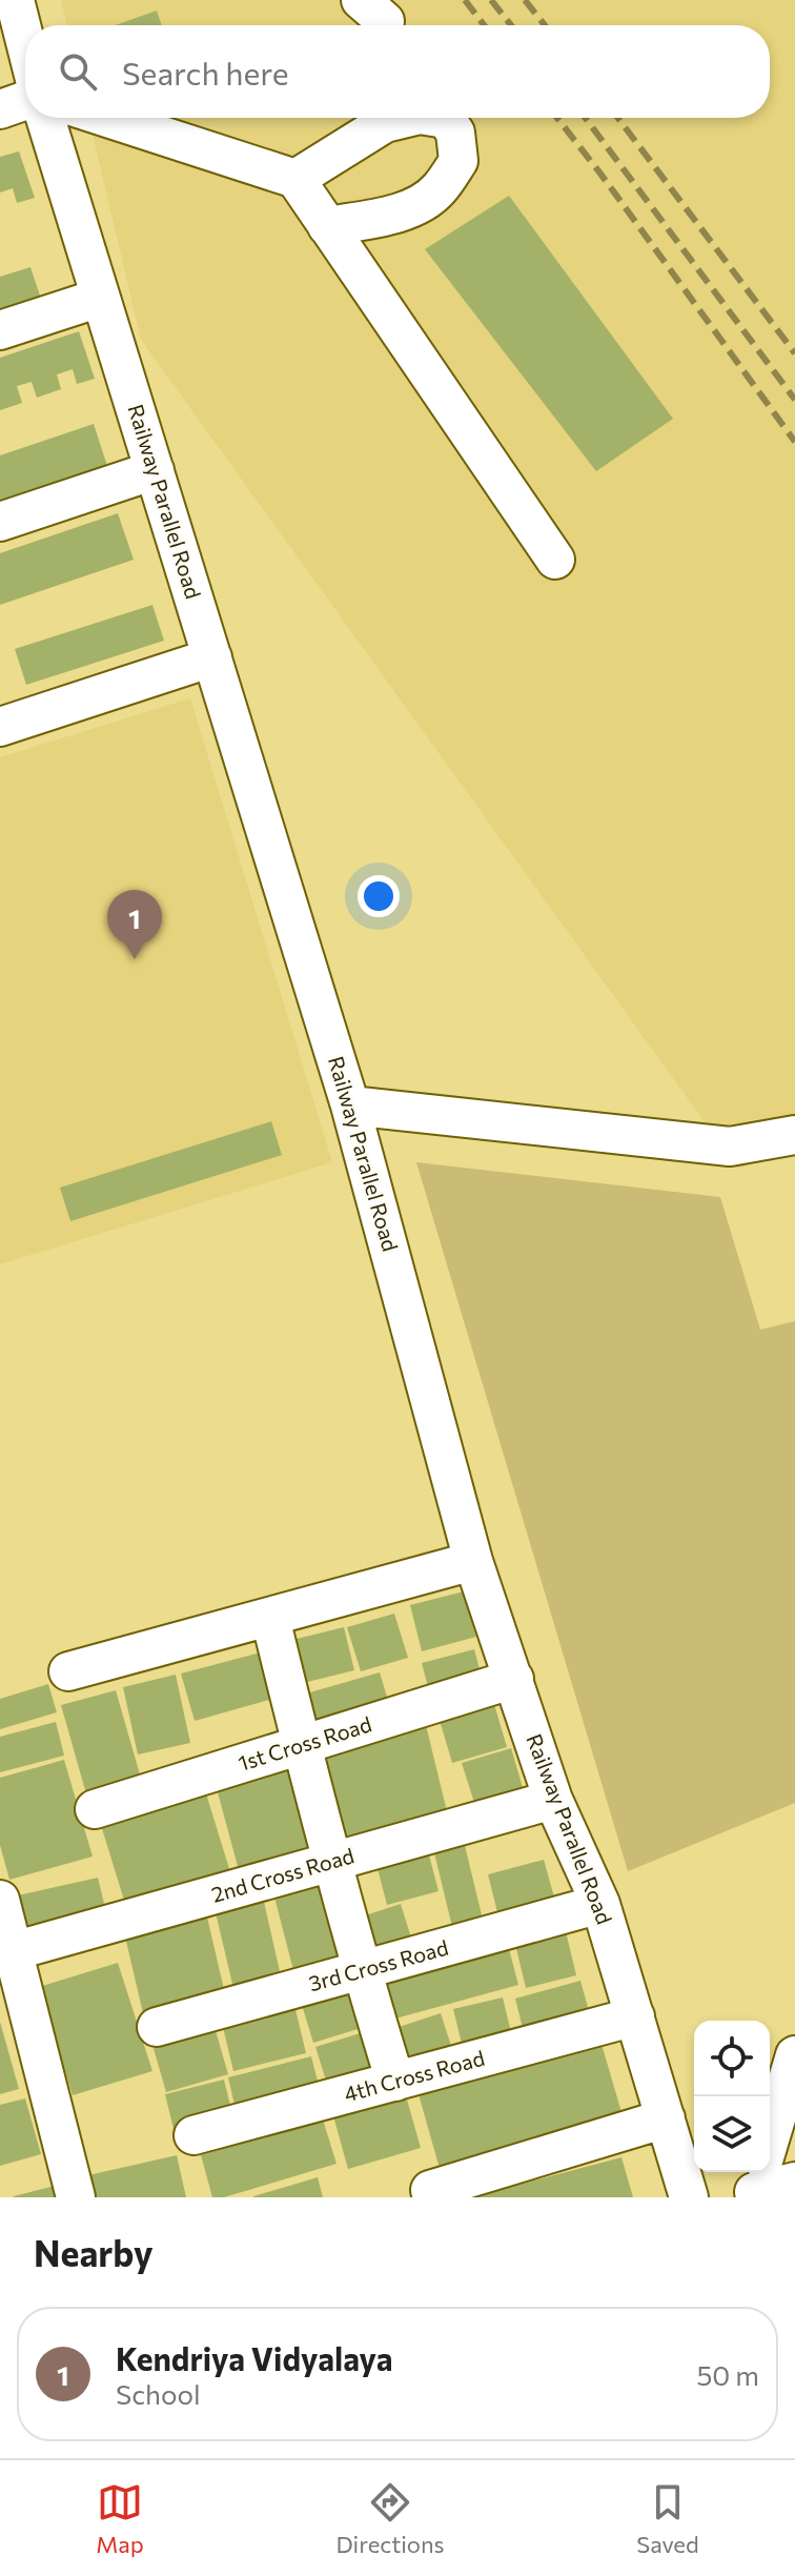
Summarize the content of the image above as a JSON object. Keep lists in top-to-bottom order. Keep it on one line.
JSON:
{"streets":{"street":["Railway Parallel Road","1st Cross Road","2nd Cross Road","3rd Cross Road","4th Cross Road"]},"crossings":[["Railway Parallel Road","1st Cross Road"],["Railway Parallel Road","2nd Cross Road"],["Railway Parallel Road","3rd Cross Road"],["Railway Parallel Road","4th Cross Road"]],"page":{"search":"Search here","pins":"1","heading":"Nearby","list":[{"mark":"1","name":"Kendriya Vidyalaya","note":"School","value":"50 m"}],"nav":["Map","Directions","Saved"]}}
